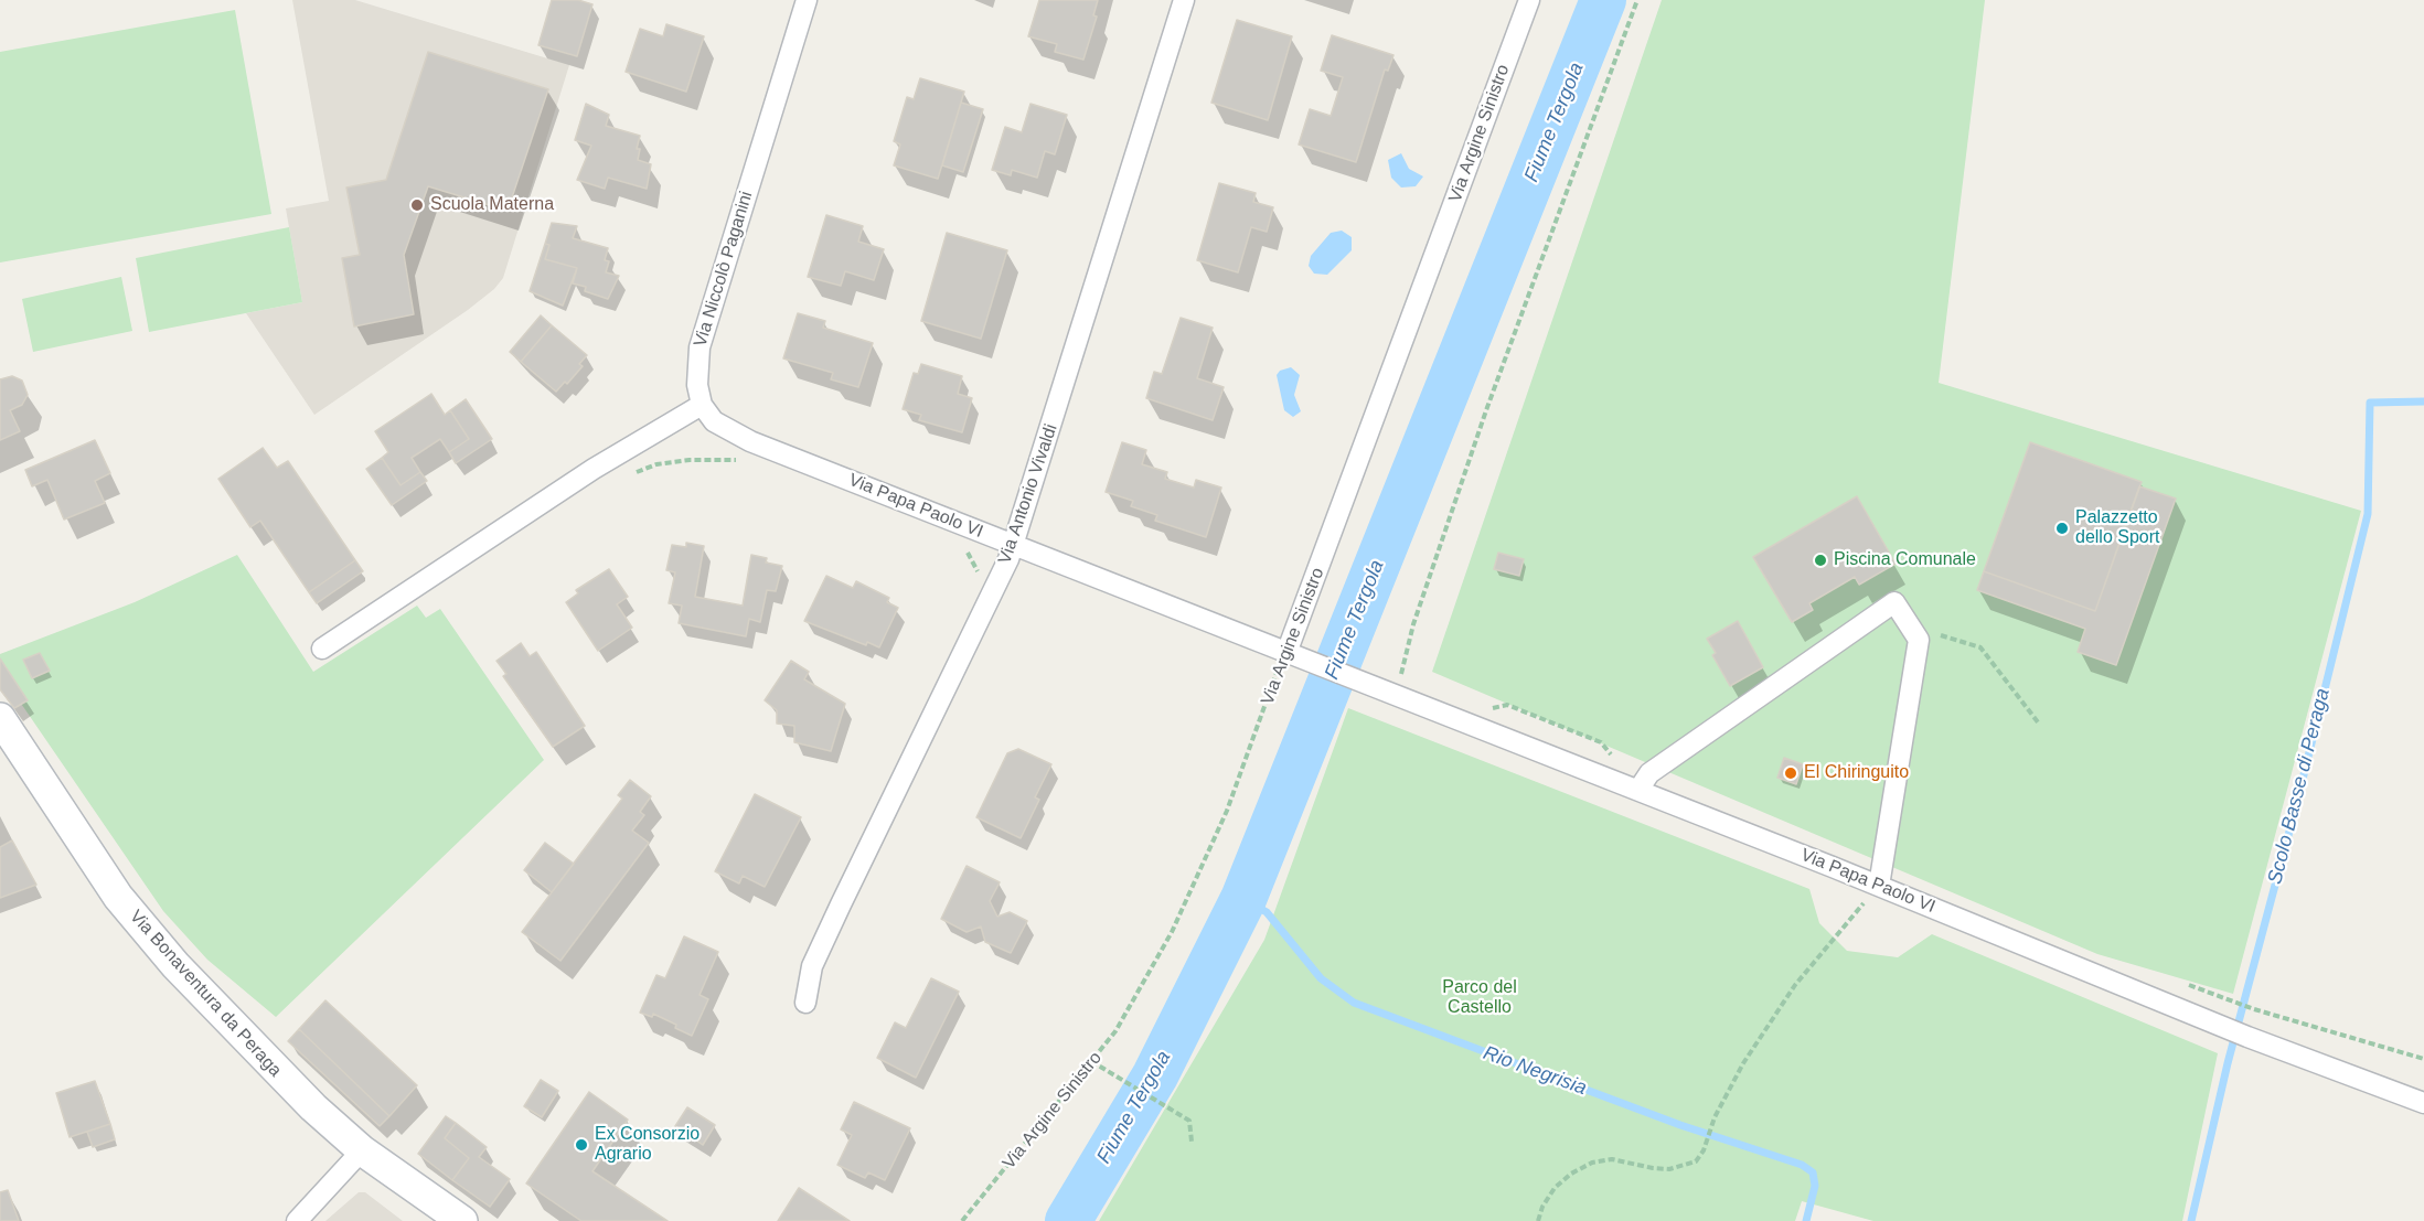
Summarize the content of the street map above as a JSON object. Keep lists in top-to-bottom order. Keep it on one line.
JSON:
{"streets":{"main road":["Via Bonaventura da Peraga"],"street":["Via Argine Sinistro","Via Niccolò Paganini","Via Antonio Vivaldi","Via Papa Paolo VI"]},"crossings":[["Via Argine Sinistro","Via Papa Paolo VI"],["Via Niccolò Paganini","Via Papa Paolo VI"],["Via Antonio Vivaldi","Via Papa Paolo VI"]],"water":["Fiume Tergola","Scolo Basse di Peraga","Rio Negrisia"],"parks":["Parco del Castello"],"places":["Scuola Materna","Palazzetto dello Sport","Piscina Comunale","El Chiringuito","Ex Consorzio Agrario"]}
